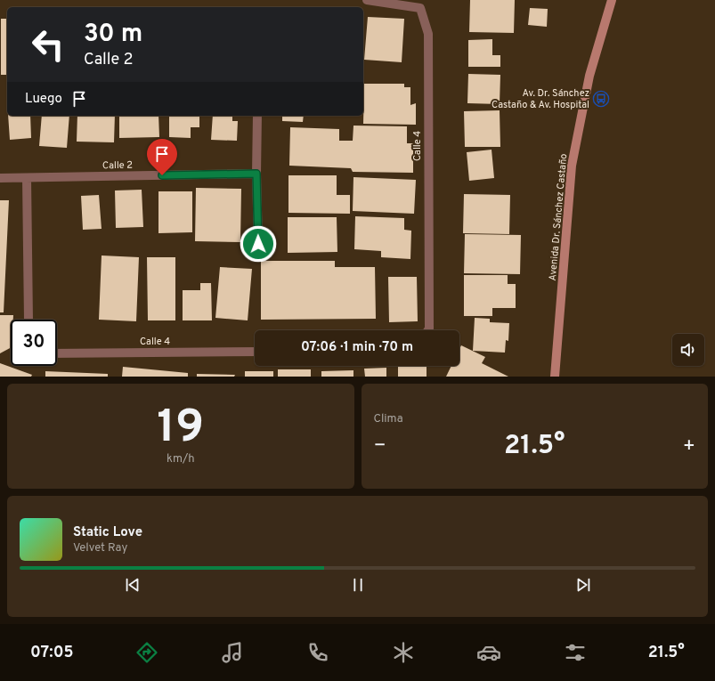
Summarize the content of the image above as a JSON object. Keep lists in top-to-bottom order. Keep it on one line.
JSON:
{"streets":{"street":["Calle 4","Calle 2","Avenida Dr. Sánchez Castaño"]},"places":{"bus stop":["Av. Dr. Sánchez Castaño & Av. Hospital"]},"page":{"turn":["30 m","Calle 2"],"then":"Luego","limit":"30","trip":"07:06 · 1 min · 70 m","tile":[["19","km/h"],"Clima"],"heat":["−","21.5°","+"],"song":["Static Love","Velvet Ray"],"tabs":["07:05","21.5°"]}}
